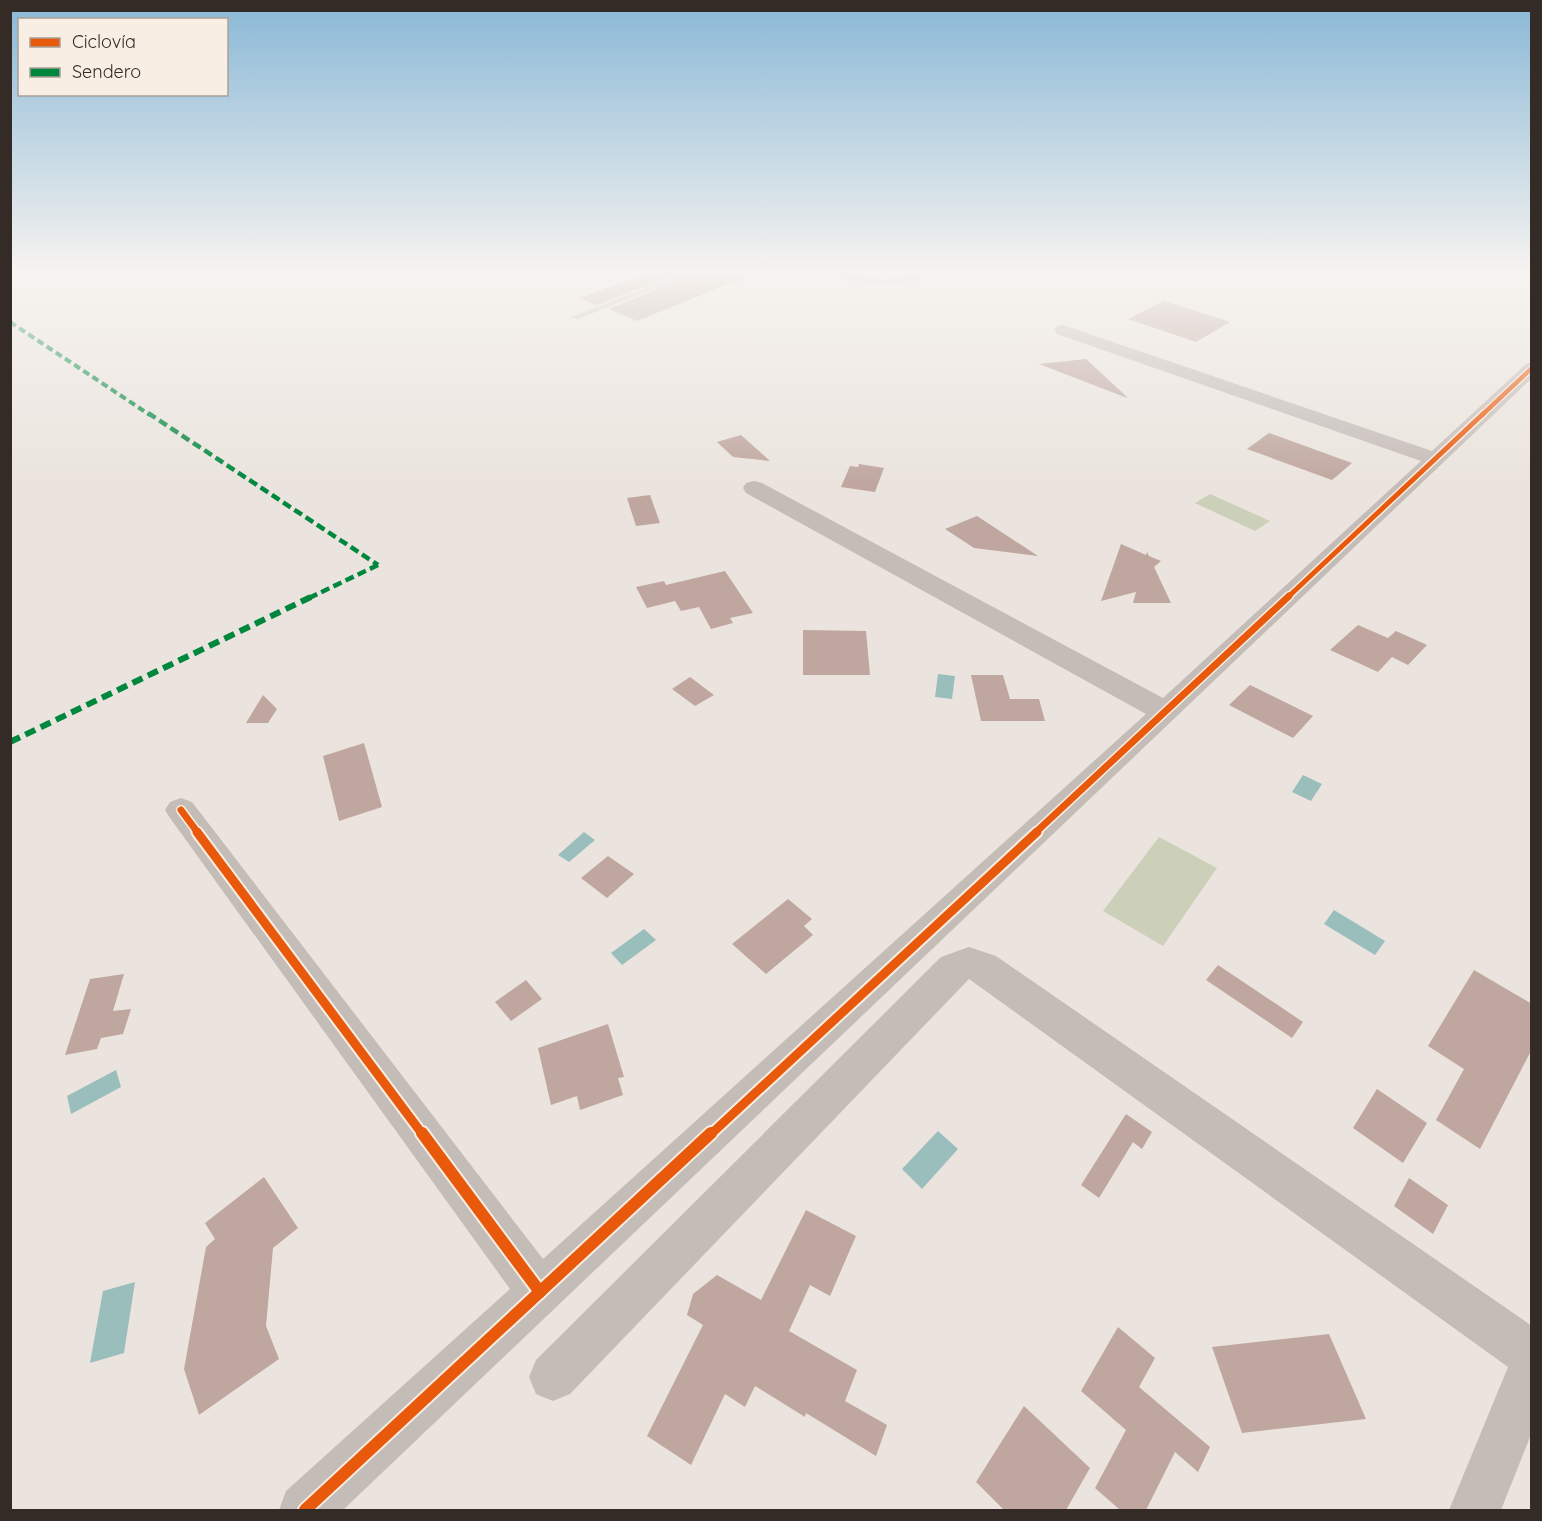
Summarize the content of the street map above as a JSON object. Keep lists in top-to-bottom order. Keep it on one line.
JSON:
{"legend":["Ciclovía","Sendero"]}
